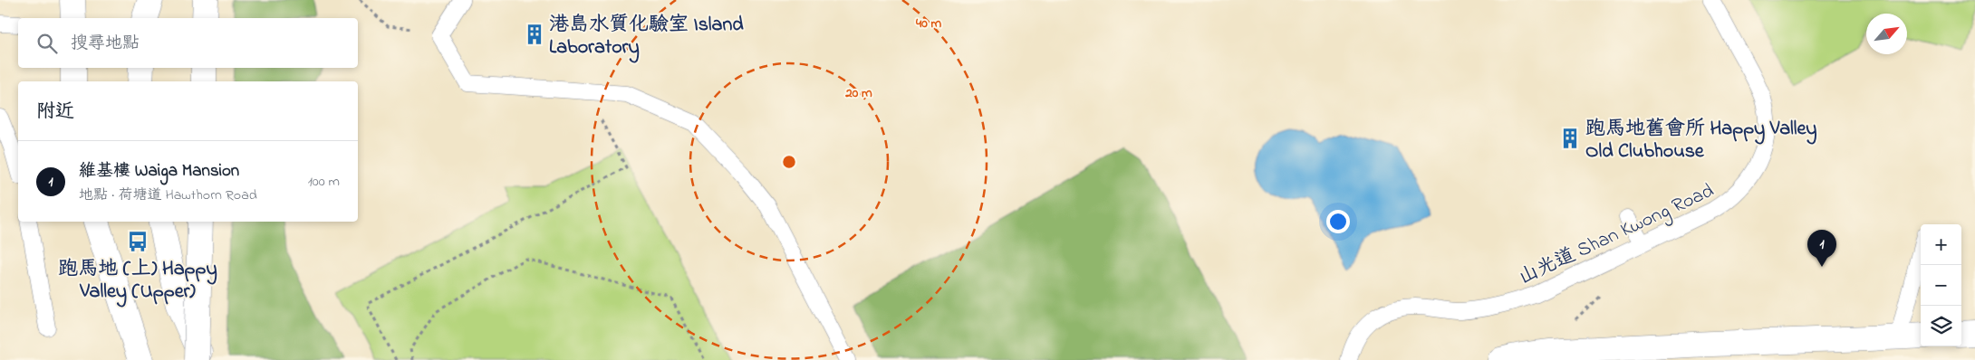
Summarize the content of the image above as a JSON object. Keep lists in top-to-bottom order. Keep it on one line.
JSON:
{"streets":{"lane":["山光道 Shan Kwong Road"]},"places":{"building":["港島水質化驗室 Island Laboratory","跑馬地舊會所 Happy Valley Old Clubhouse"],"bus stop":["跑馬地 (上) Happy Valley (Upper)"]},"north":"top right","page":{"search":"搜尋地點","heading":"附近","list":[{"mark":"1","name":"維基樓 Waiga Mansion","note":"地點 · 荷塘道 Hawthorn Road","value":"100 m"}],"map_buttons":["+","−"],"pins":"1"},"rings":["40 m","20 m"]}
